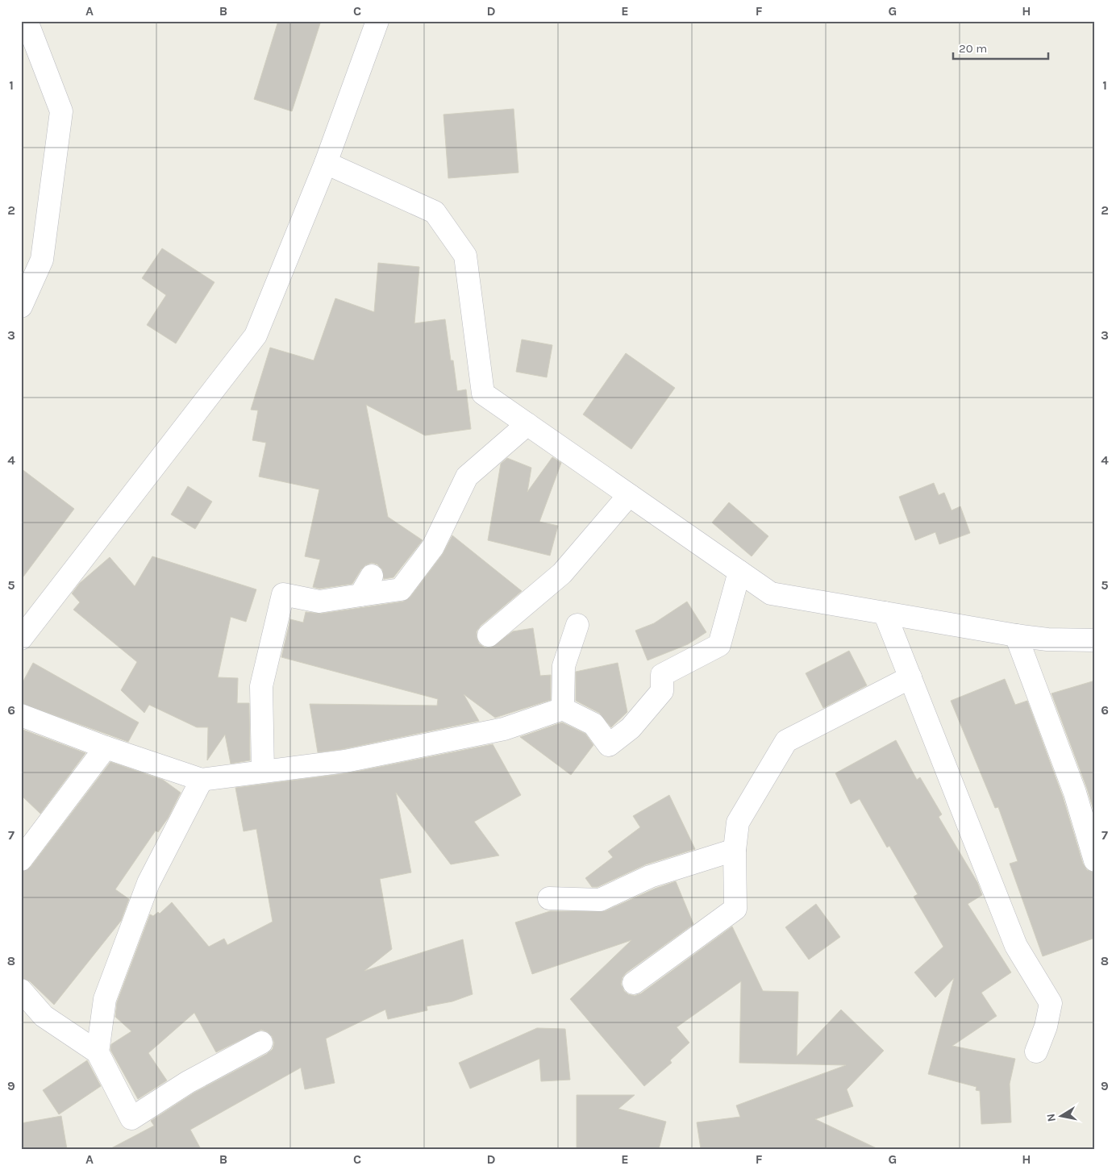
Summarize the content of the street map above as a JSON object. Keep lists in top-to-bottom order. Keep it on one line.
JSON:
{"scale_bar":"20 m","north":"left","grid":{"columns":["A","B","C","D","E","F","G","H"],"rows":["1","2","3","4","5","6","7","8","9"]}}
